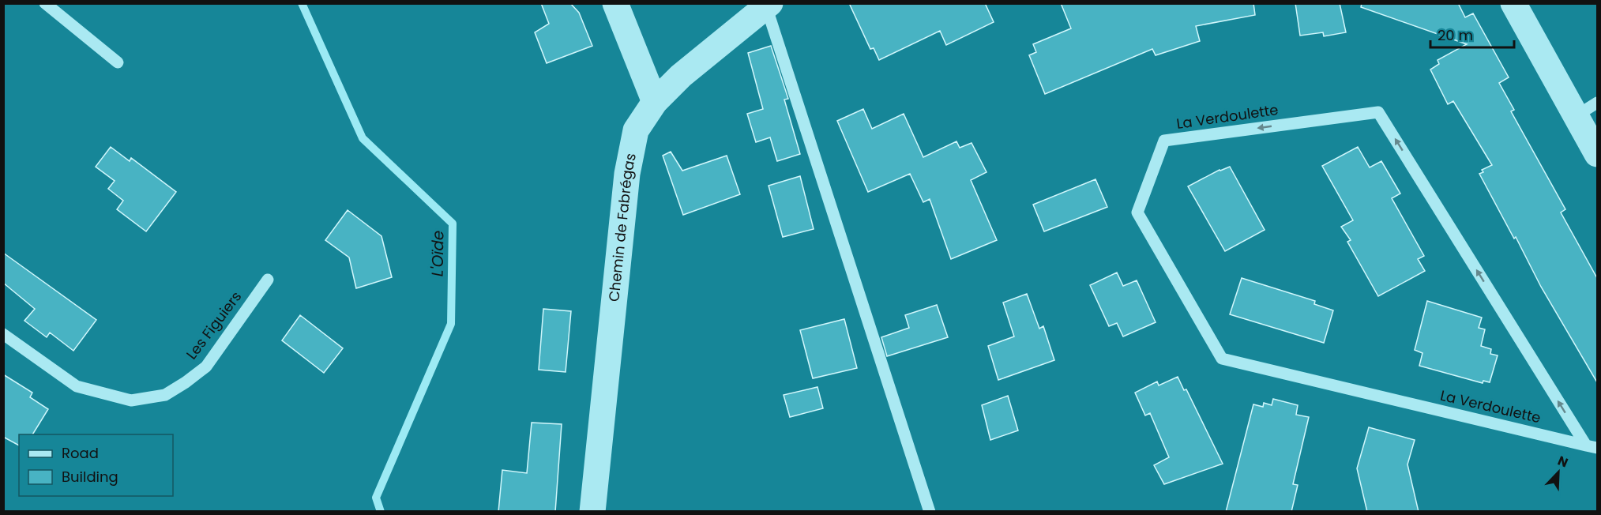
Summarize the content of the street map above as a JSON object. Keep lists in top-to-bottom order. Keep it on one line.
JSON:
{"streets":{"street":["Chemin de Fabrégas"],"lane":["La Verdoulette","Les Figuiers"]},"water":["L'Oïde"],"legend":["Road","Building"],"scale_bar":"20 m","north":"top right"}
